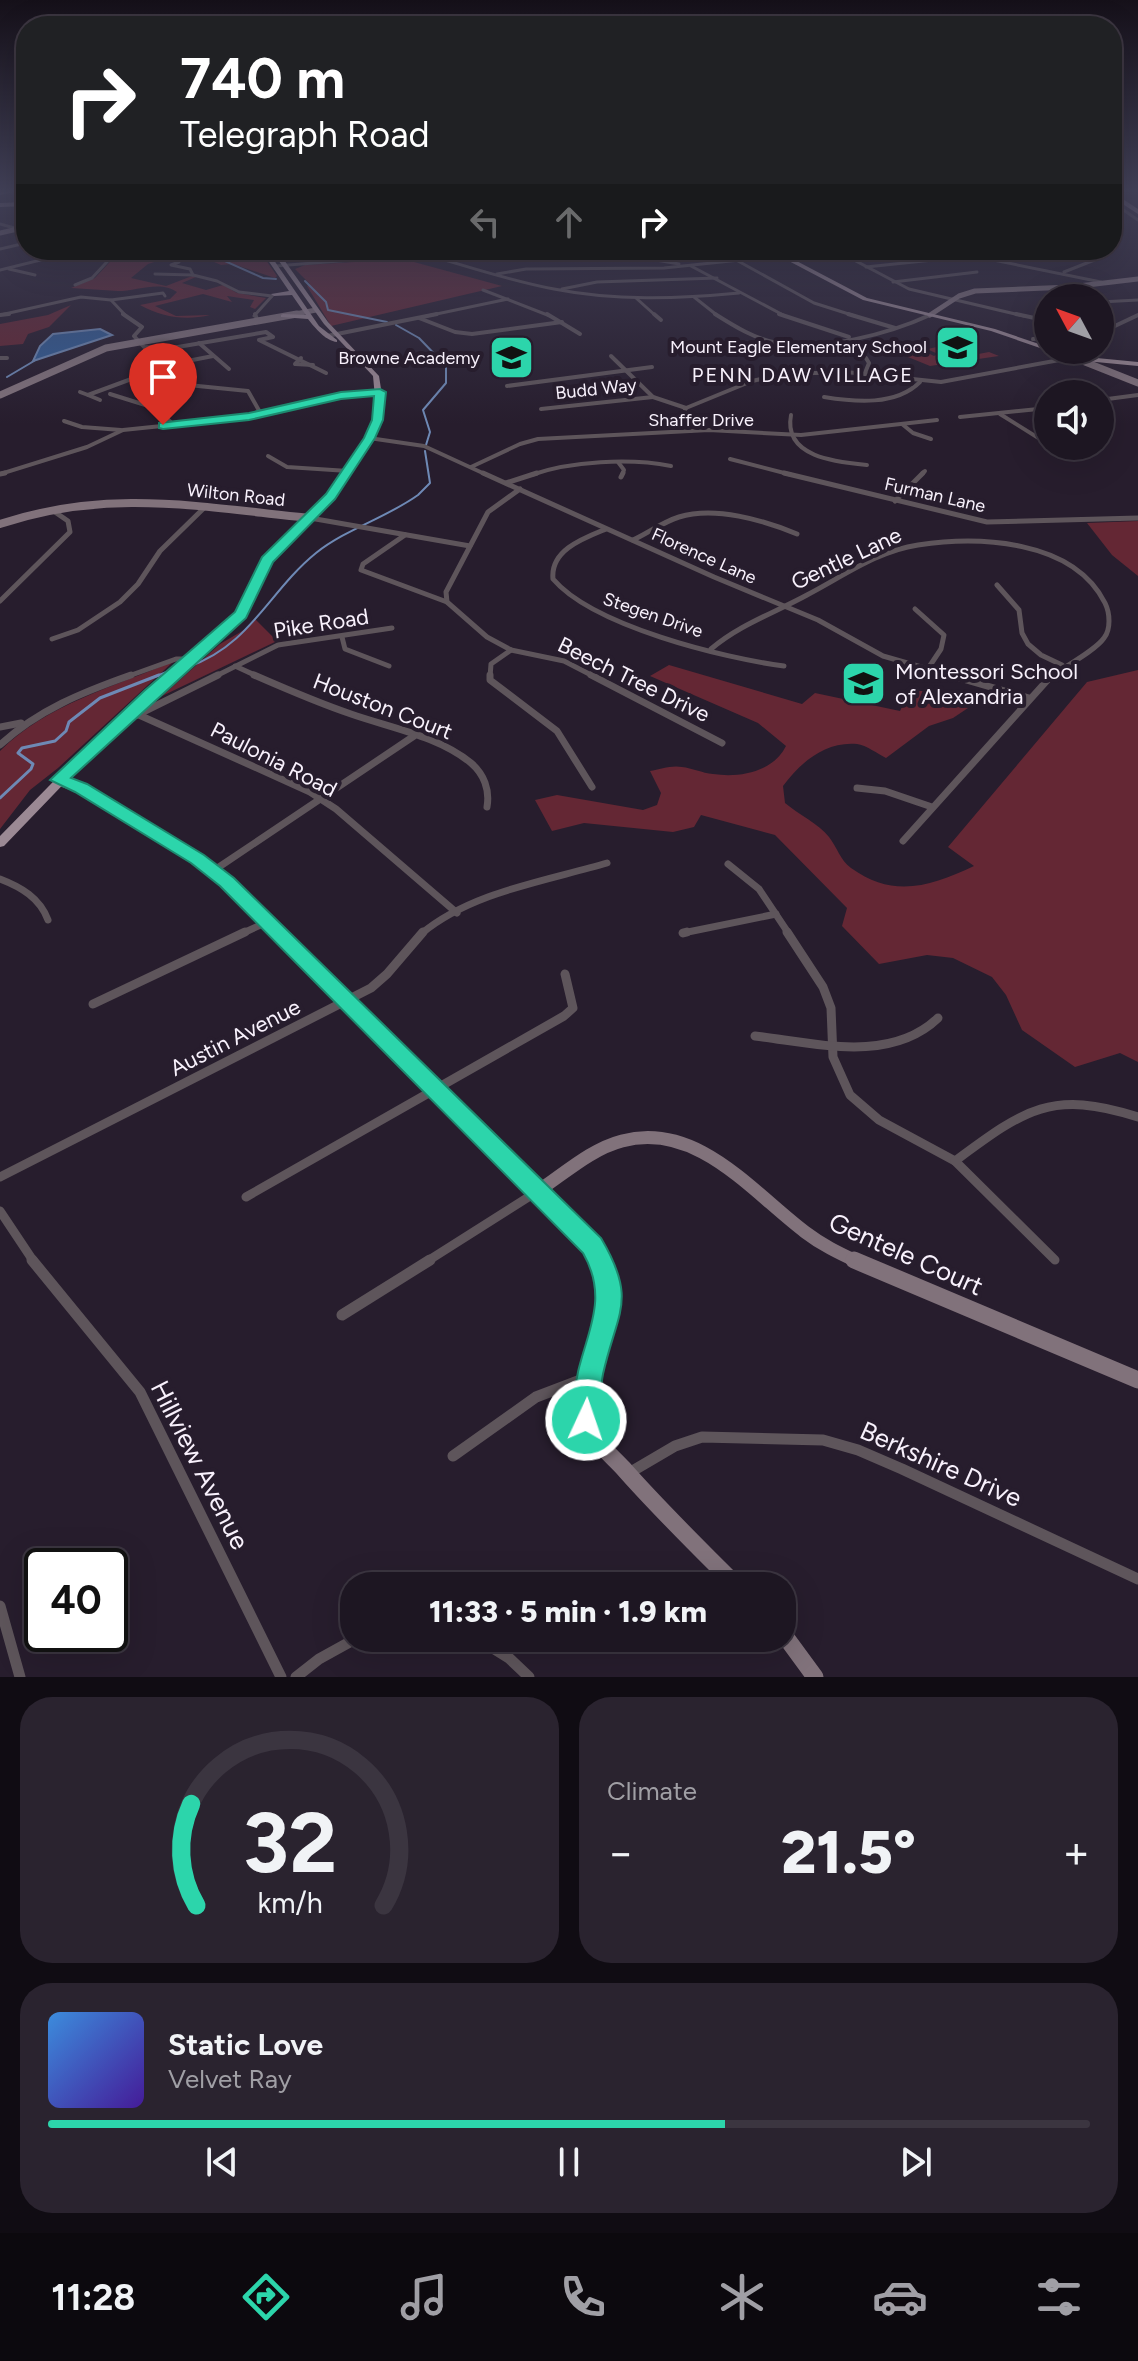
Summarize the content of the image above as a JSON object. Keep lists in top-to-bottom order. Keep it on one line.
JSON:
{"streets":{"street":["Budd Way","Shaffer Drive","Wilton Road","Furman Lane","Florence Lane","Gentle Lane","Stegen Drive","Pike Road","Beech Tree Drive","Houston Court","Paulonia Road","Austin Avenue","Gentele Court","Berkshire Drive","Hillview Avenue"]},"crossings":[["Shaffer Drive","Florence Lane"],["Florence Lane","Gentle Lane"],["Florence Lane","Stegen Drive"],["Pike Road","Houston Court"],["Pike Road","Paulonia Road"],["Paulonia Road","Austin Avenue"]],"districts":["PENN DAW VILLAGE"],"places":{"school or university":["Mount Eagle Elementary School","Browne Academy","Montessori School of Alexandria"]},"north":"top left","page":{"turn":["740 m","Telegraph Road"],"limit":"40","trip":"11:33 · 5 min · 1.9 km","tile":"Climate","heat":["−","21.5°","+"],"song":["Static Love","Velvet Ray"],"tabs":"11:28","gauge":["32","km/h"]}}
